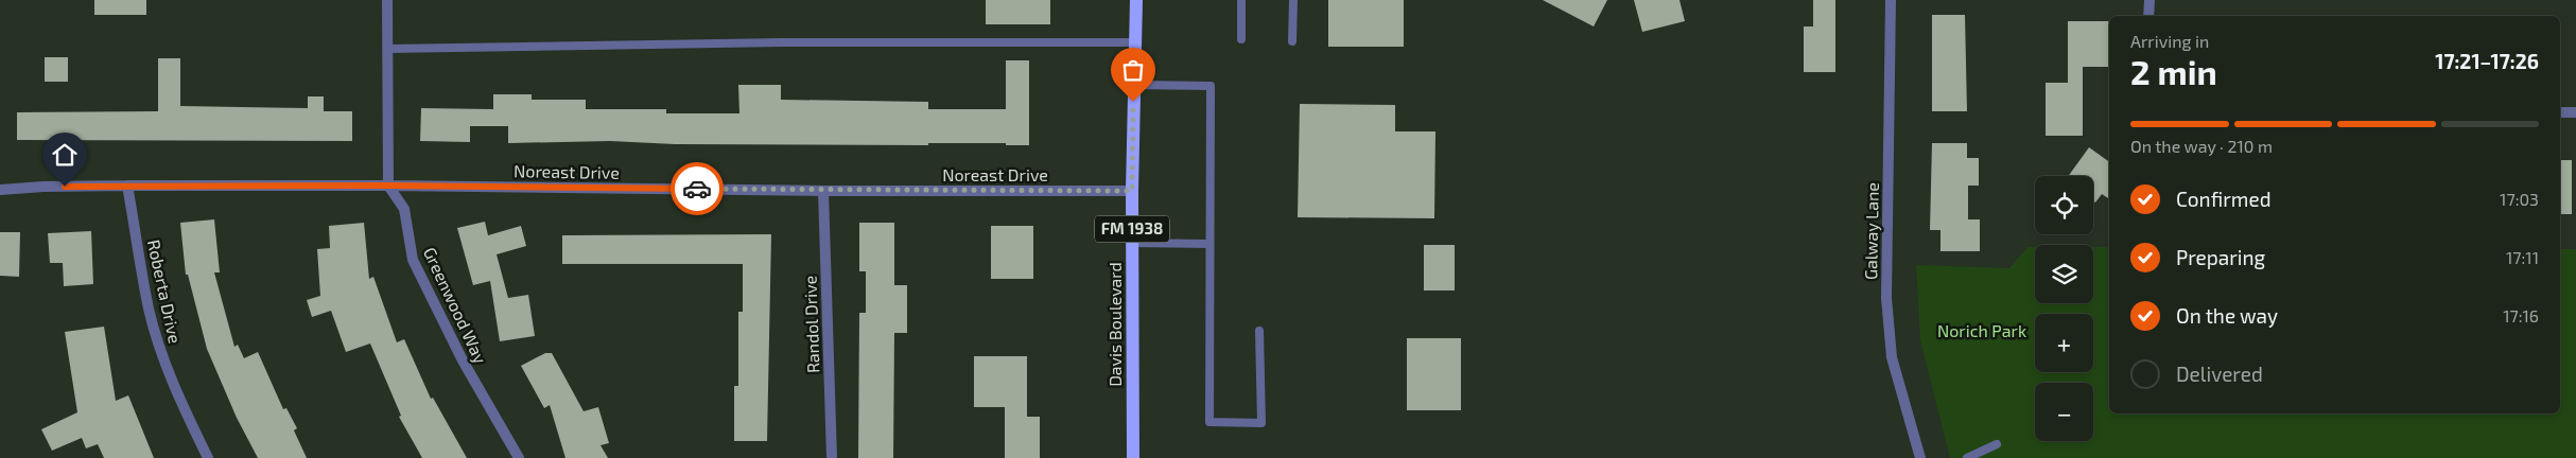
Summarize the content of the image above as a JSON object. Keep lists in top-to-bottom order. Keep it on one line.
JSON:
{"streets":{"main road":["FM 1938","Davis Boulevard"],"street":["Noreast Drive","Galway Lane","Roberta Drive","Greenwood Way","Randol Drive"]},"crossings":[["Noreast Drive","Roberta Drive"],["Noreast Drive","Greenwood Way"],["Noreast Drive","Randol Drive"],["Noreast Drive","Davis Boulevard"]],"parks":["Norich Park"],"page":{"heading":["2 min","Arriving in","17:21–17:26"],"bar":"On the way · 210 m","list":[["Confirmed","17:03"],["Preparing","17:11"],["On the way","17:16"],"Delivered"],"map_buttons":["+","−"]}}
